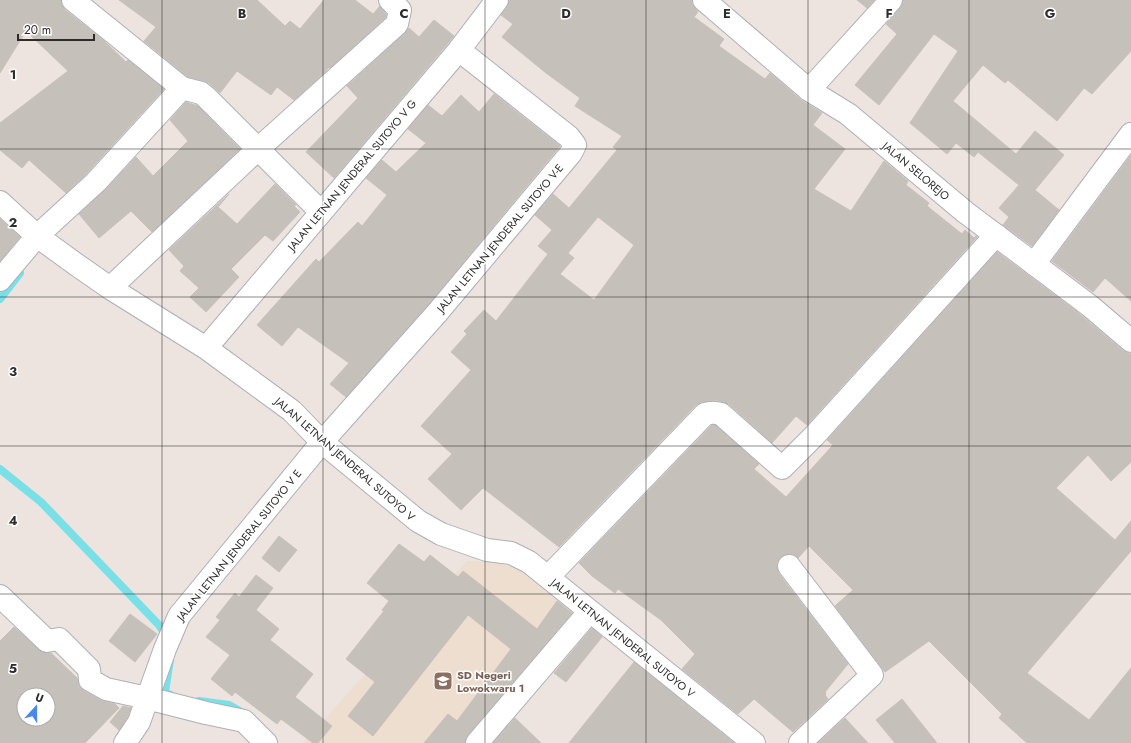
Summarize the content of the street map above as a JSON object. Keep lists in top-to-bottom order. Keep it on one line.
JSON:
{"streets":{"street":["JALAN SELOREJO","JALAN LETNAN JENDERAL SUTOYO V G","JALAN LETNAN JENDERAL SUTOYO V-E","JALAN LETNAN JENDERAL SUTOYO V","JALAN LETNAN JENDERAL SUTOYO V E"]},"crossings":[["JALAN LETNAN JENDERAL SUTOYO V G","JALAN LETNAN JENDERAL SUTOYO V-E"],["JALAN LETNAN JENDERAL SUTOYO V G","JALAN LETNAN JENDERAL SUTOYO V"],["JALAN LETNAN JENDERAL SUTOYO V-E","JALAN LETNAN JENDERAL SUTOYO V"],["JALAN LETNAN JENDERAL SUTOYO V-E","JALAN LETNAN JENDERAL SUTOYO V E"],["JALAN LETNAN JENDERAL SUTOYO V","JALAN LETNAN JENDERAL SUTOYO V E"]],"places":{"school or university":["SD Negeri Lowokwaru 1"]},"scale_bar":"20 m","north":"top","grid":{"columns":["B","C","D","E","F","G"],"rows":["1","2","3","4","5"]}}
